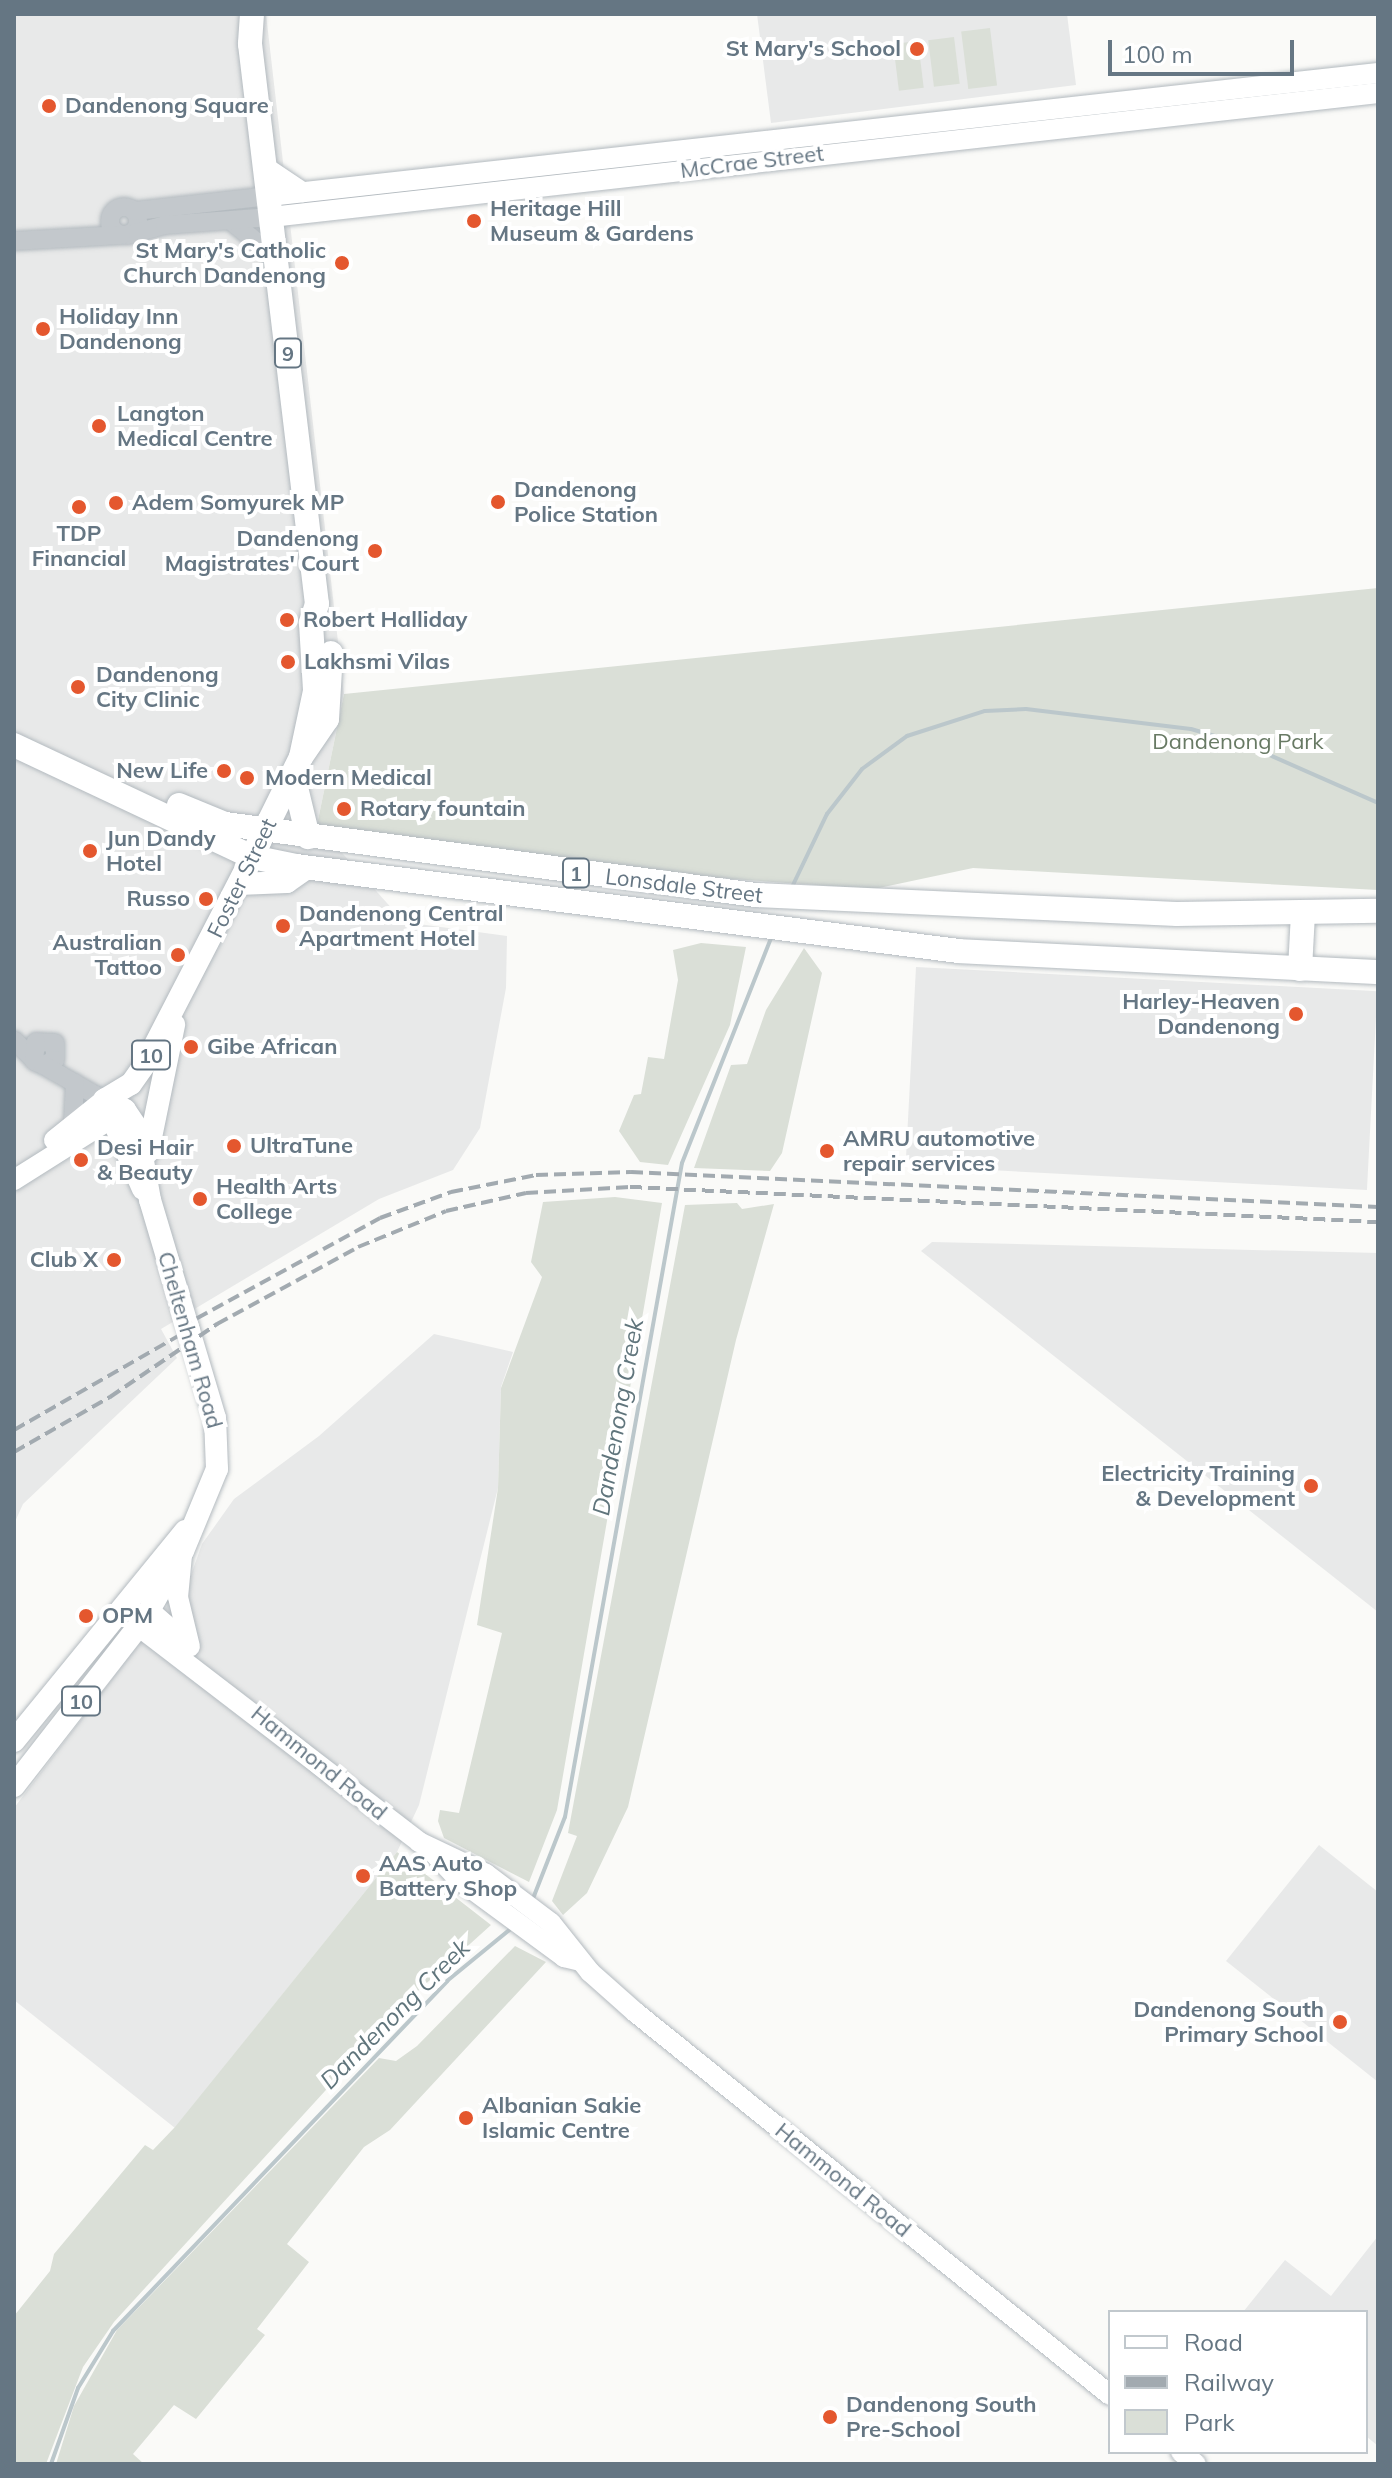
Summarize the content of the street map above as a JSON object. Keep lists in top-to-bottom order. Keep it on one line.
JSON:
{"streets":{"highway":["9","1","Foster Street","Lonsdale Street","10"],"main road":["McCrae Street","Cheltenham Road","Hammond Road"]},"crossings":[["McCrae Street","Foster Street"],["1","Foster Street"],["1","Lonsdale Street"],["Foster Street","Lonsdale Street"],["Foster Street","10"],["Foster Street","Cheltenham Road"],["10","Cheltenham Road"],["Cheltenham Road","Hammond Road"]],"water":["Dandenong Creek"],"parks":["Dandenong Park"],"places":["St Mary's School","Dandenong Square","Heritage Hill Museum & Gardens","St Mary's Catholic Church Dandenong","Holiday Inn Dandenong","Langton Medical Centre","Dandenong Police Station","Adem Somyurek MP","TDP Financial","Dandenong Magistrates' Court","Robert Halliday","Lakhsmi Vilas","Dandenong City Clinic","New Life","Modern Medical","Rotary fountain","Jun Dandy Hotel","Russo","Dandenong Central Apartment Hotel","Australian Tattoo","Harley-Heaven Dandenong","Gibe African","UltraTune","AMRU automotive repair services","Desi Hair & Beauty","Health Arts College","Club X","Electricity Training & Development","OPM","AAS Auto Battery Shop","Dandenong South Primary School","Albanian Sakie Islamic Centre","Dandenong South Pre-School"],"legend":["Road","Railway","Park"],"scale_bar":"100 m"}
